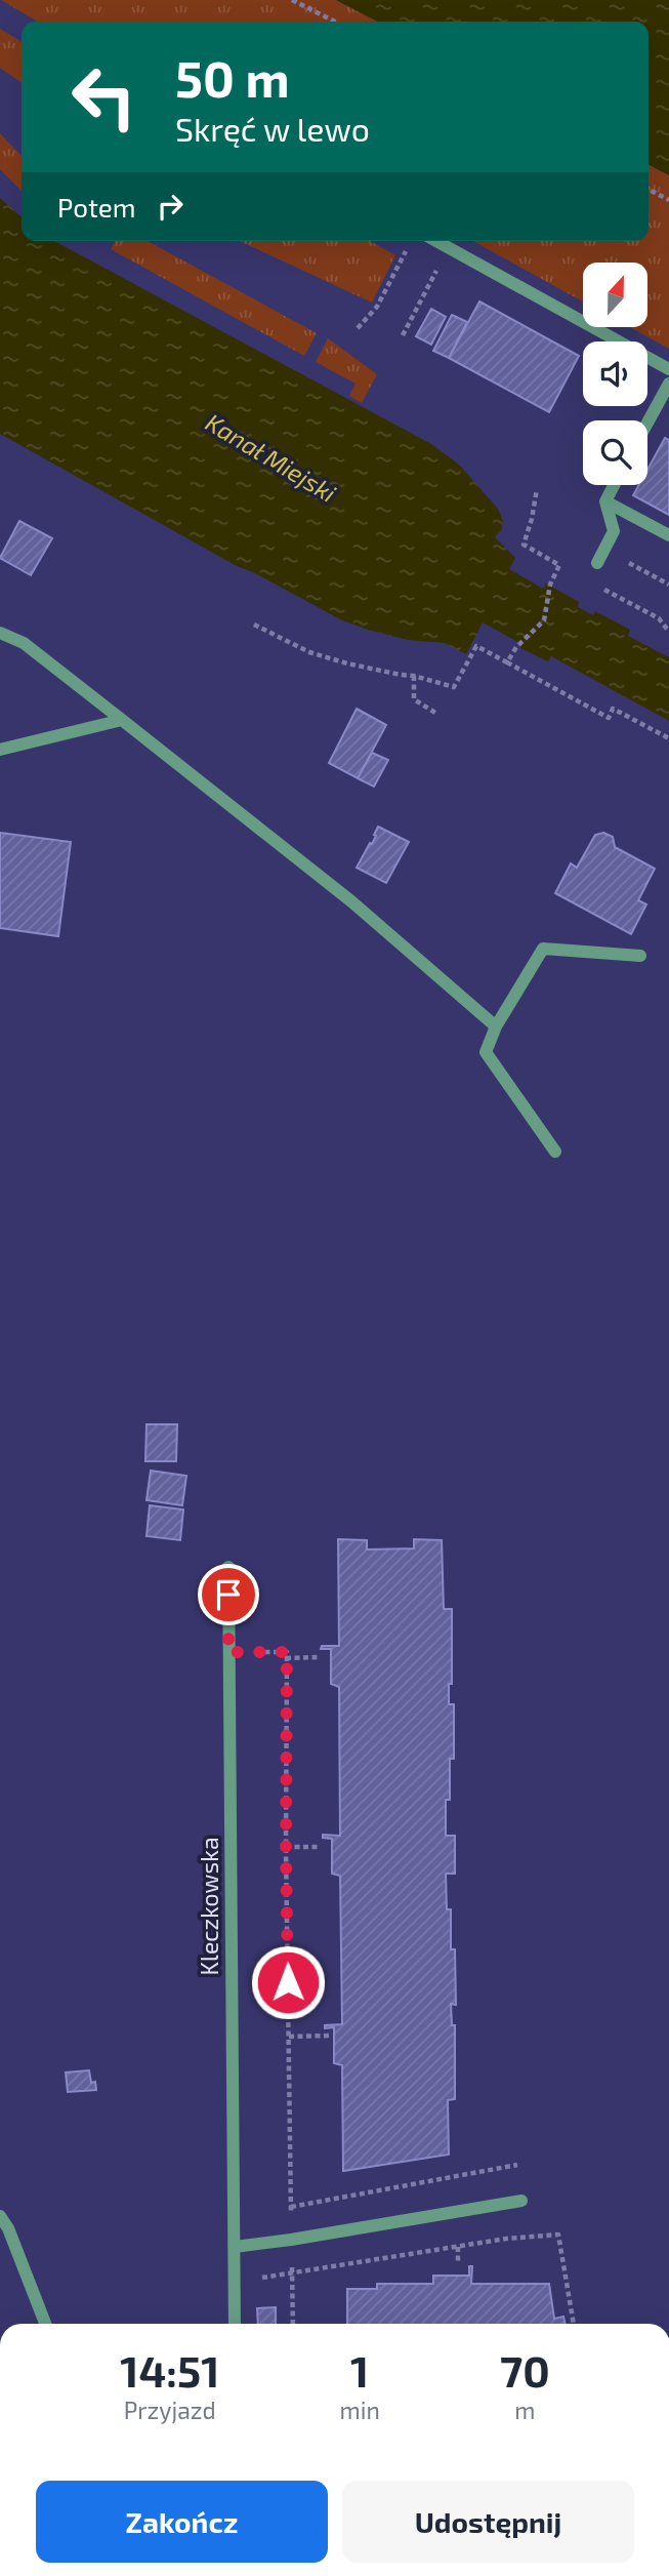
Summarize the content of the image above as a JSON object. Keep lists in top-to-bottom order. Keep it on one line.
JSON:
{"streets":{"street":["Kleczkowska"]},"water":["Kanał Miejski"],"north":"top","page":{"turn":["50 m","Skręć w lewo"],"then":"Potem","eta":["14:51","Przyjazd","1","min","70","m"],"buttons":["Zakończ","Udostępnij"]}}
